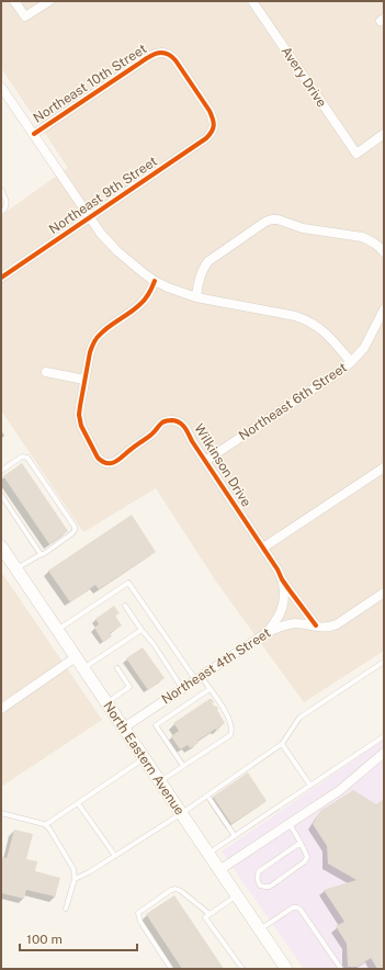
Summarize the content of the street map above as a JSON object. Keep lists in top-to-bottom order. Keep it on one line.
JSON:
{"streets":{"main road":["North Eastern Avenue"],"street":["Avery Drive","Northeast 10th Street","Northeast 9th Street","Northeast 6th Street","Wilkinson Drive","Northeast 4th Street"]},"crossings":[["Northeast 10th Street","Northeast 9th Street"],["Northeast 6th Street","Wilkinson Drive"],["Wilkinson Drive","Northeast 4th Street"],["Northeast 4th Street","North Eastern Avenue"]],"scale_bar":"100 m"}
